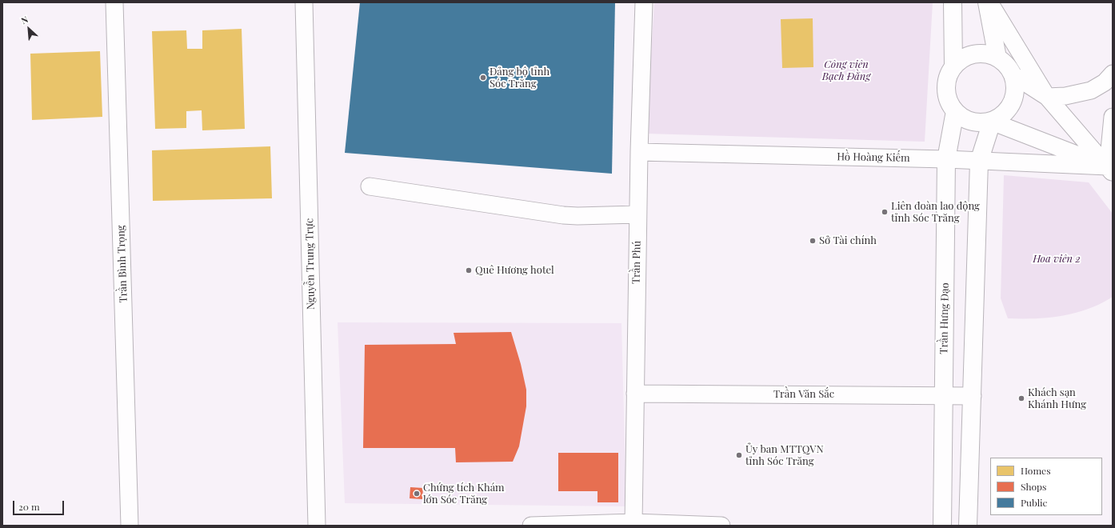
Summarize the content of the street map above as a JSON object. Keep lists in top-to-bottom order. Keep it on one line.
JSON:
{"streets":{"main road":["Trần Hưng Đạo"],"street":["Hồ Hoàng Kiếm","Trần Phú","Trần Bình Trọng","Nguyễn Trung Trực","Trần Văn Sắc"]},"crossings":[["Hồ Hoàng Kiếm","Trần Phú"],["Hồ Hoàng Kiếm","Trần Hưng Đạo"],["Trần Phú","Trần Văn Sắc"],["Trần Hưng Đạo","Trần Văn Sắc"]],"parks":["Công viên Bạch Đằng","Hoa viên 2"],"places":["Đảng bộ tỉnh Sóc Trăng","Liên đoàn lao động tỉnh Sóc Trăng","Sở Tài chính","Quê Hương hotel","Khách sạn Khánh Hưng","Ủy ban MTTQVN tỉnh Sóc Trăng","Chứng tích Khám lớn Sóc Trăng"],"legend":["Homes","Shops","Public"],"scale_bar":"20 m","north":"top left"}
